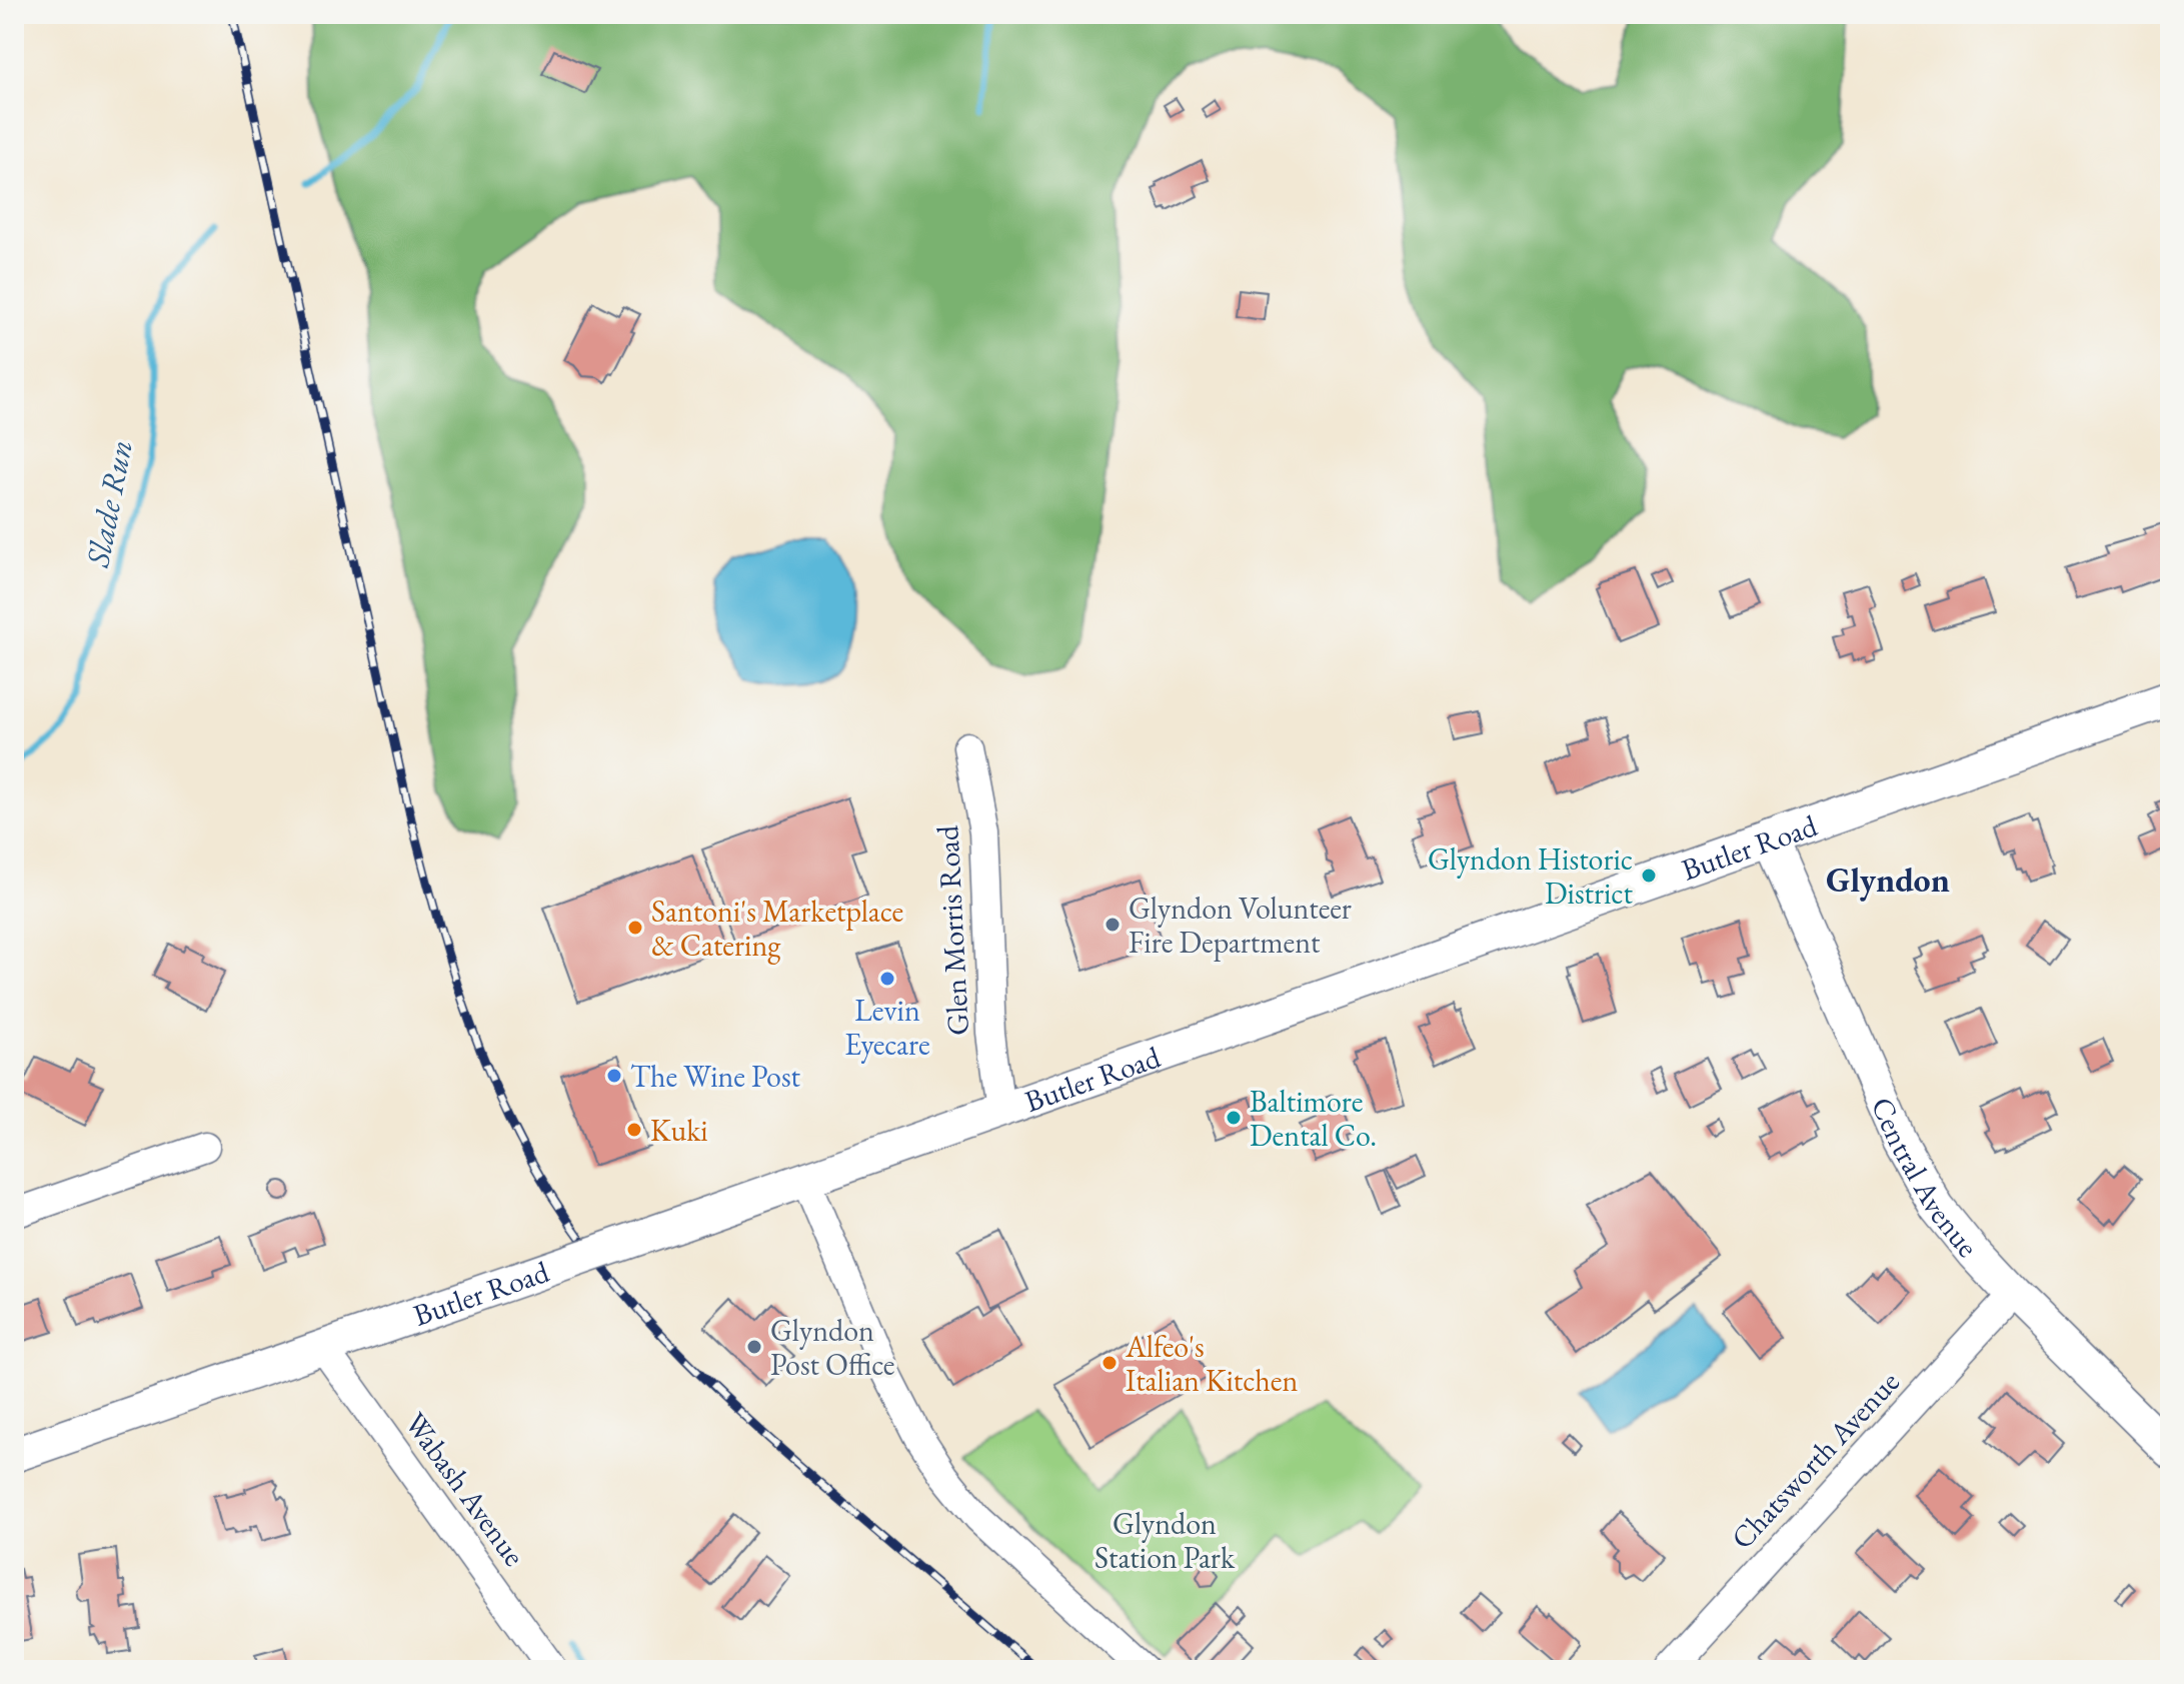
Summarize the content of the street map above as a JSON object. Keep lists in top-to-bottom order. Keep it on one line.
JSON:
{"streets":{"main road":["Butler Road","Central Avenue"],"street":["Glen Morris Road","Chatsworth Avenue","Wabash Avenue"]},"crossings":[["Butler Road","Glen Morris Road"],["Butler Road","Central Avenue"],["Butler Road","Wabash Avenue"],["Central Avenue","Chatsworth Avenue"]],"districts":["Glyndon"],"water":["Slade Run"],"parks":["Glyndon Station Park"],"places":["Glyndon Historic District","Glyndon Volunteer Fire Department","Santoni's Marketplace & Catering","Levin Eyecare","The Wine Post","Baltimore Dental Co.","Kuki","Glyndon Post Office","Alfeo's Italian Kitchen"]}
